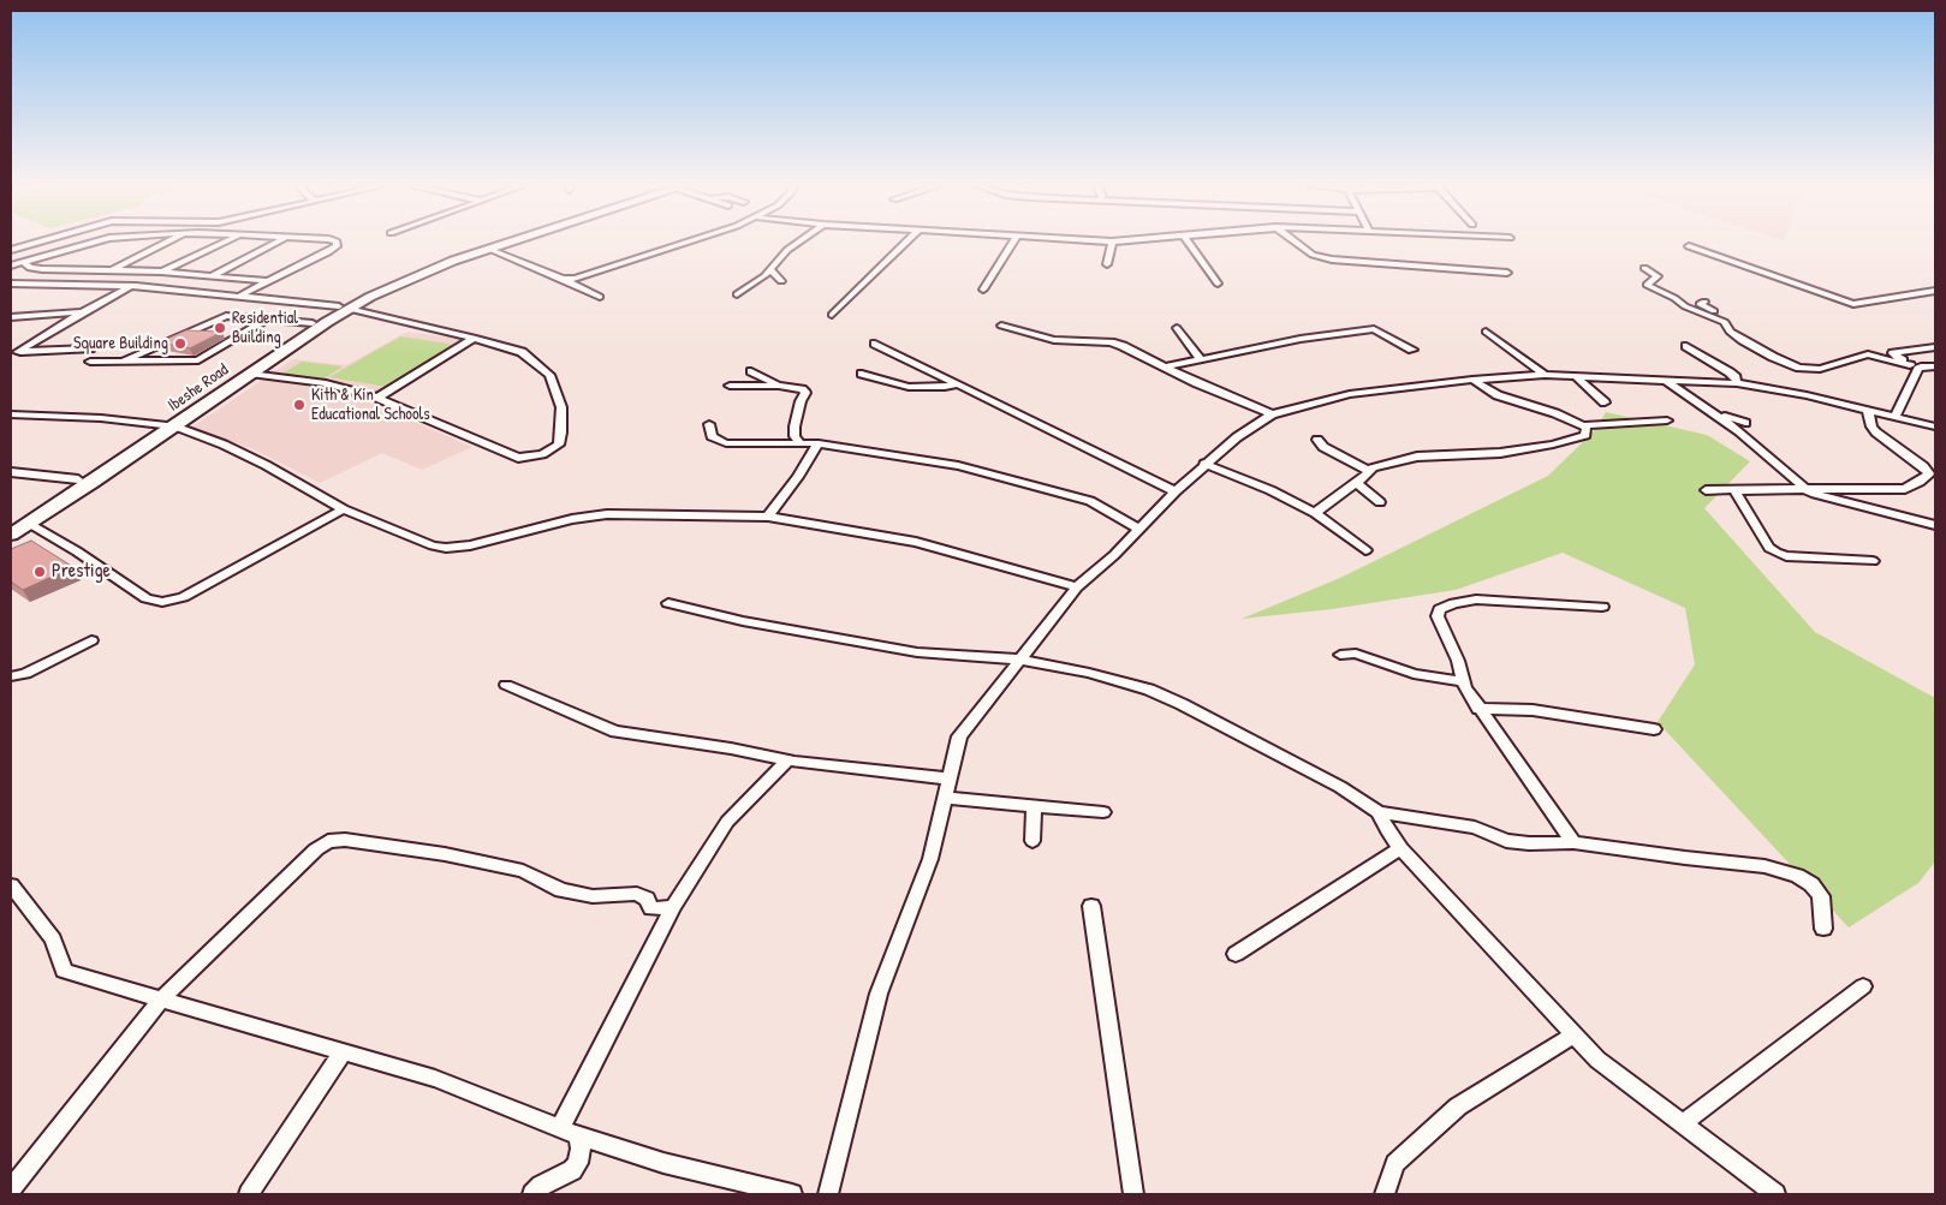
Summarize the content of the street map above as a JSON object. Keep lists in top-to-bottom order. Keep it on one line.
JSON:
{"streets":{"main road":["Ibeshe Road"]},"places":["Residential Building","Square Building","Kith & Kin Educational Schools","Prestige"]}
